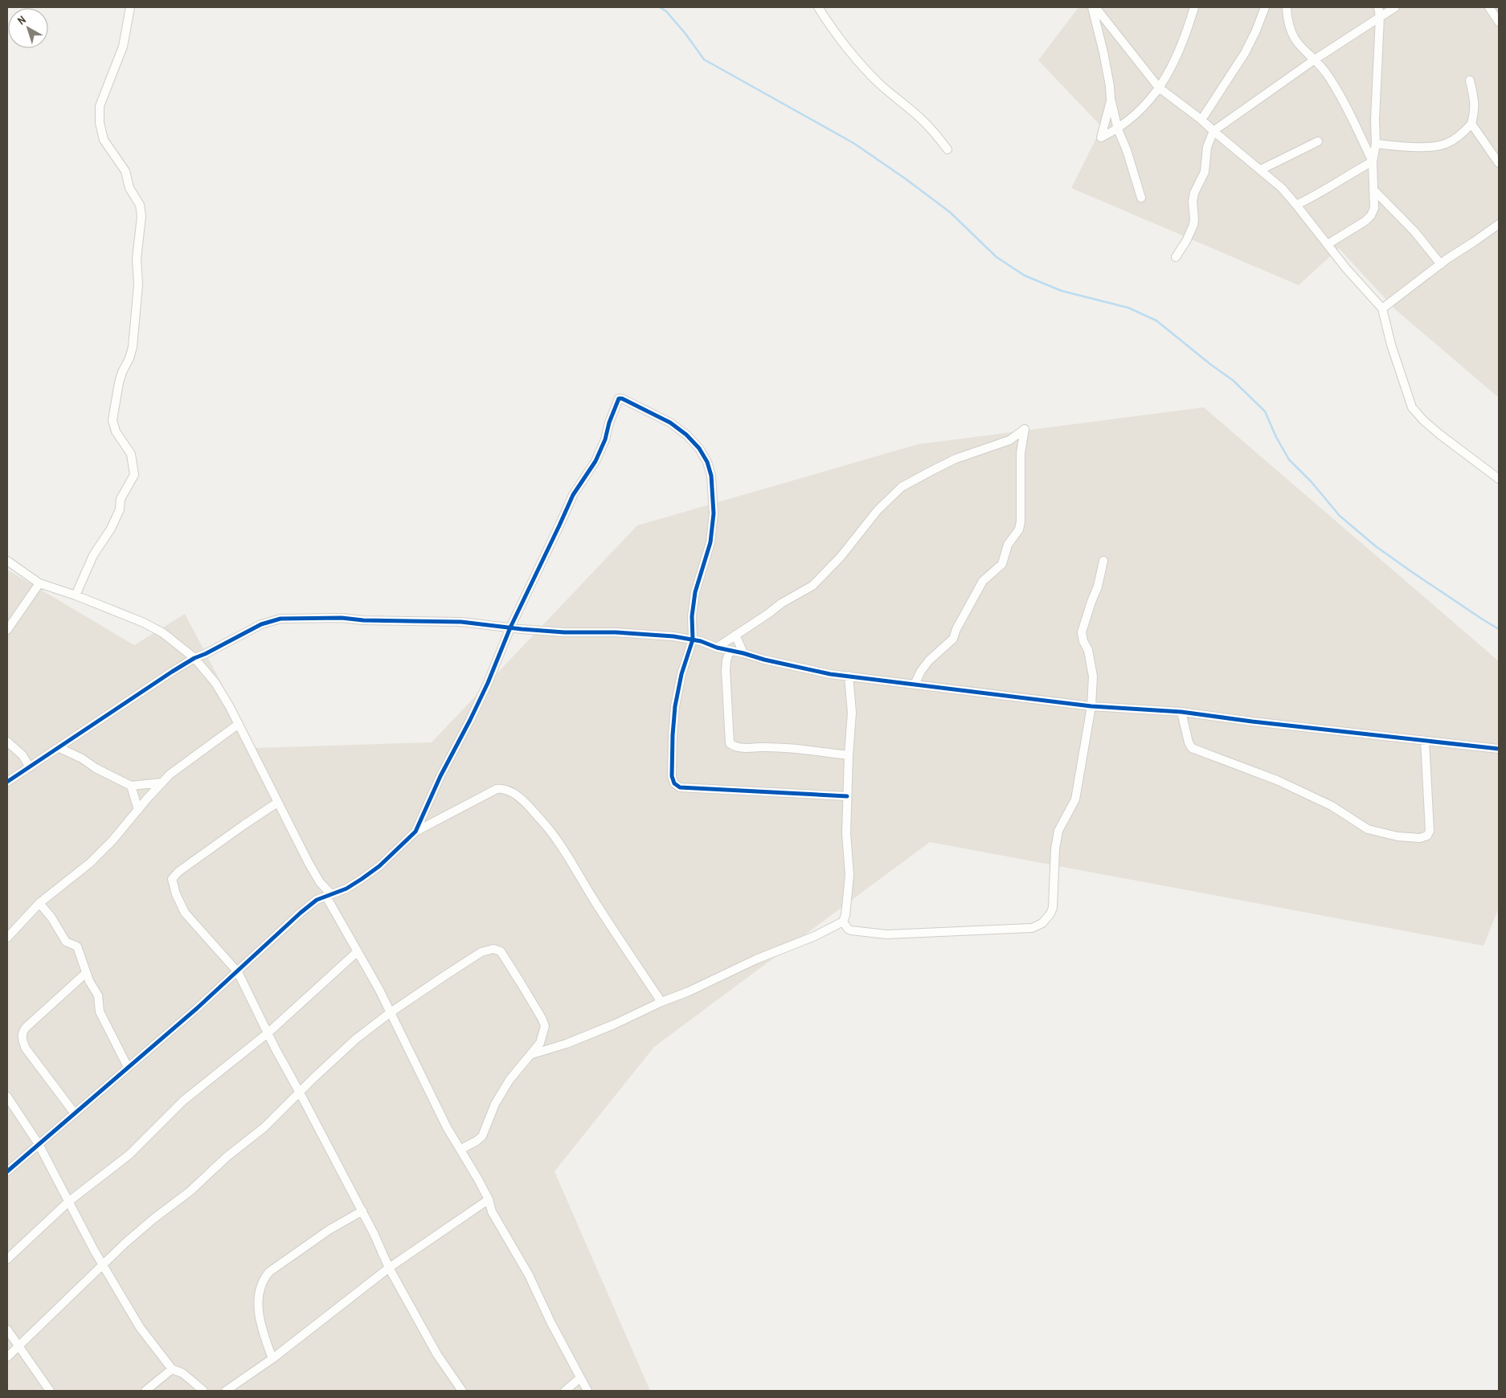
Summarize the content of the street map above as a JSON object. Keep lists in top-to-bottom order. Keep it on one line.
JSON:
{"north":"top left"}
